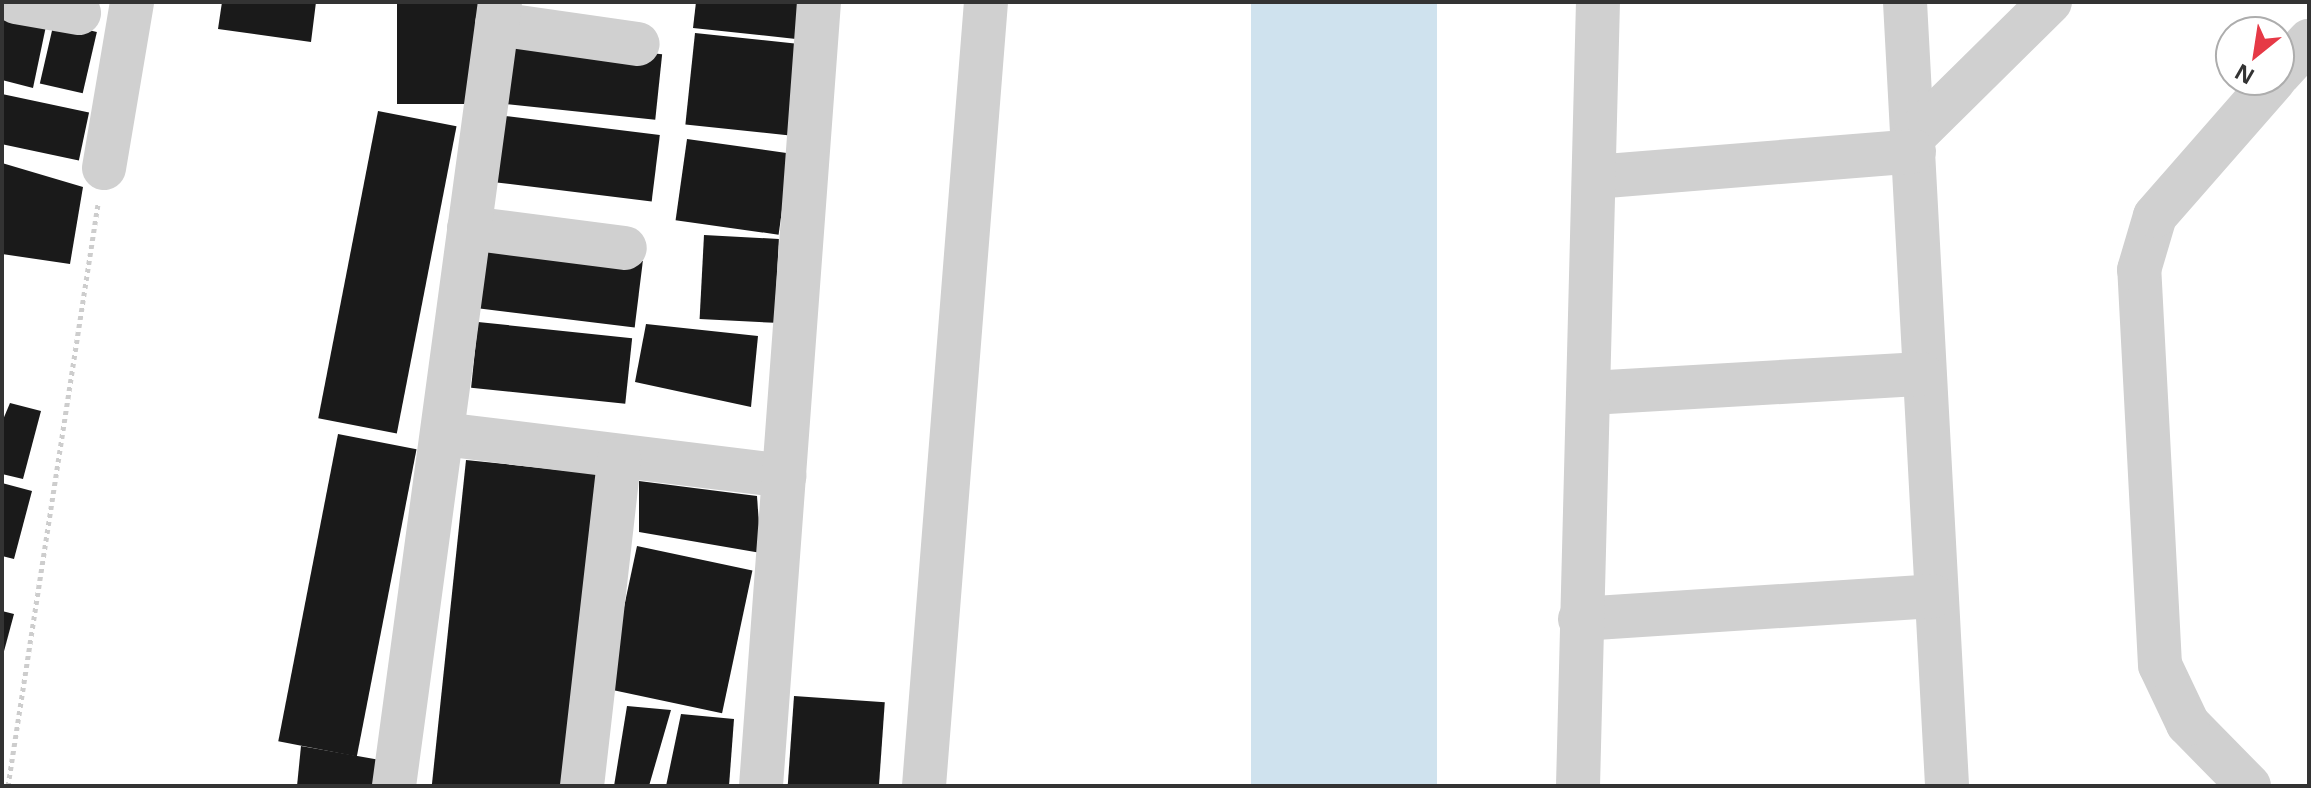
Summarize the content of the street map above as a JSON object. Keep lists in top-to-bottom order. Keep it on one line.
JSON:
{"north":"bottom left"}
